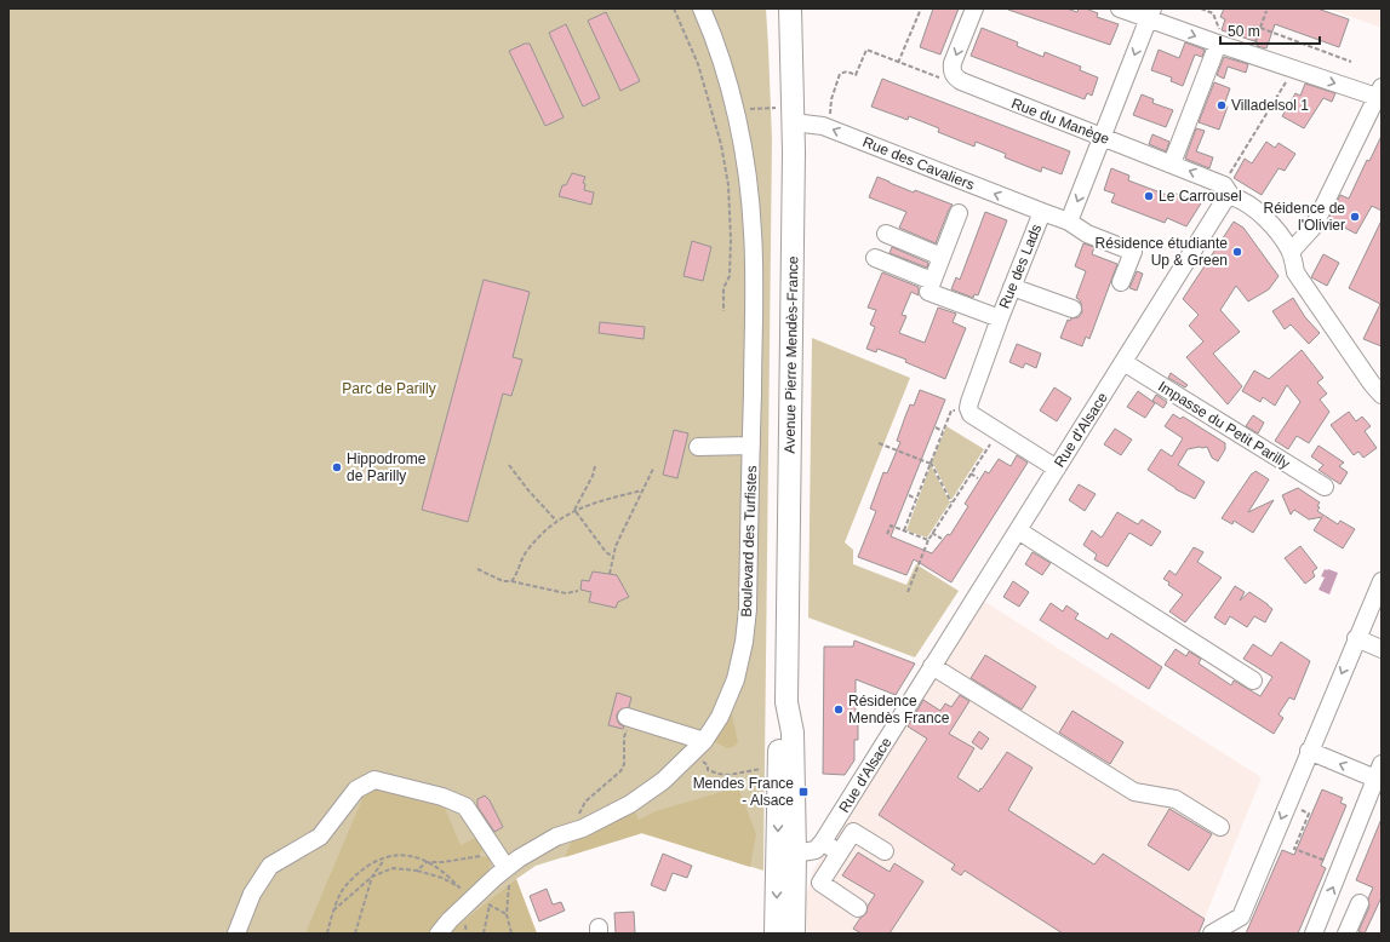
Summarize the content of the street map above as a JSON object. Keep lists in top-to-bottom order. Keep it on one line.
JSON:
{"streets":{"main road":["Avenue Pierre Mendès-France"],"street":["Rue du Manège","Rue des Cavaliers","Rue des Lads","Impasse du Petit Parilly","Rue d'Alsace","Boulevard des Turfistes"]},"crossings":[["Rue du Manège","Rue d'Alsace"],["Rue des Cavaliers","Rue des Lads"],["Rue des Cavaliers","Avenue Pierre Mendès-France"],["Impasse du Petit Parilly","Rue d'Alsace"]],"parks":["Parc de Parilly"],"places":{"other":["Villadelsol 1","Le Carrousel","Réidence de l'Olivier","Résidence étudiante Up & Green","Hippodrome de Parilly","Résidence Mendès France"],"transit":["Mendes France - Alsace"]},"scale_bar":"50 m"}
